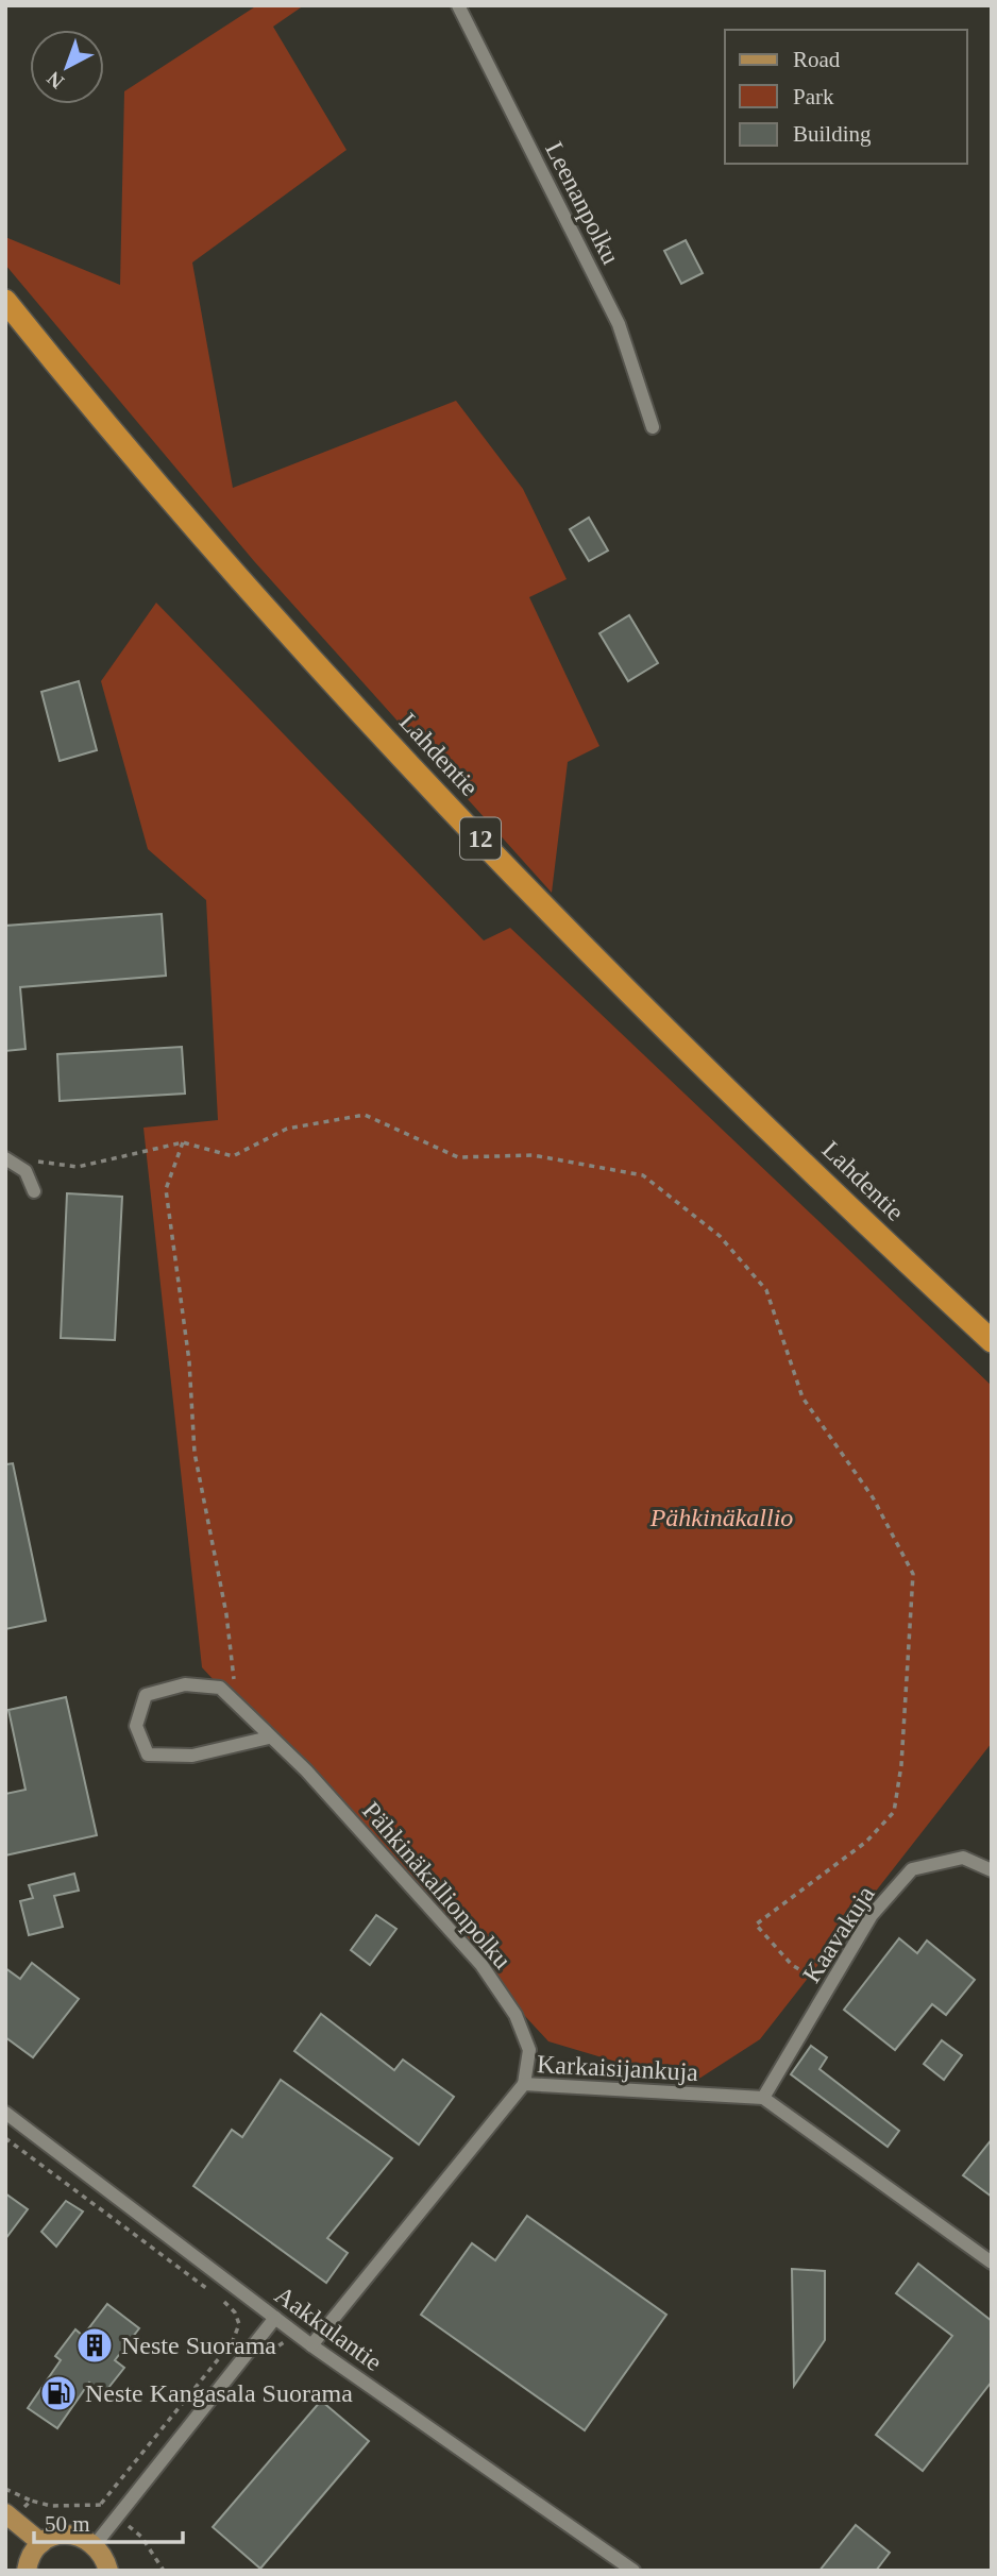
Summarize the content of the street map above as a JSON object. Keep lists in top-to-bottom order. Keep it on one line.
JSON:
{"streets":{"highway":["Lahdentie","12"],"street":["Leenanpolku","Pähkinäkallionpolku","Kaavakuja","Karkaisijankuja","Aakkulantie"]},"crossings":[["Pähkinäkallionpolku","Karkaisijankuja"],["Kaavakuja","Karkaisijankuja"],["Karkaisijankuja","Aakkulantie"]],"parks":["Pähkinäkallio"],"places":{"building":["Neste Suorama"],"fuel station":["Neste Kangasala Suorama"]},"legend":["Road","Park","Building"],"scale_bar":"50 m","north":"bottom left"}
